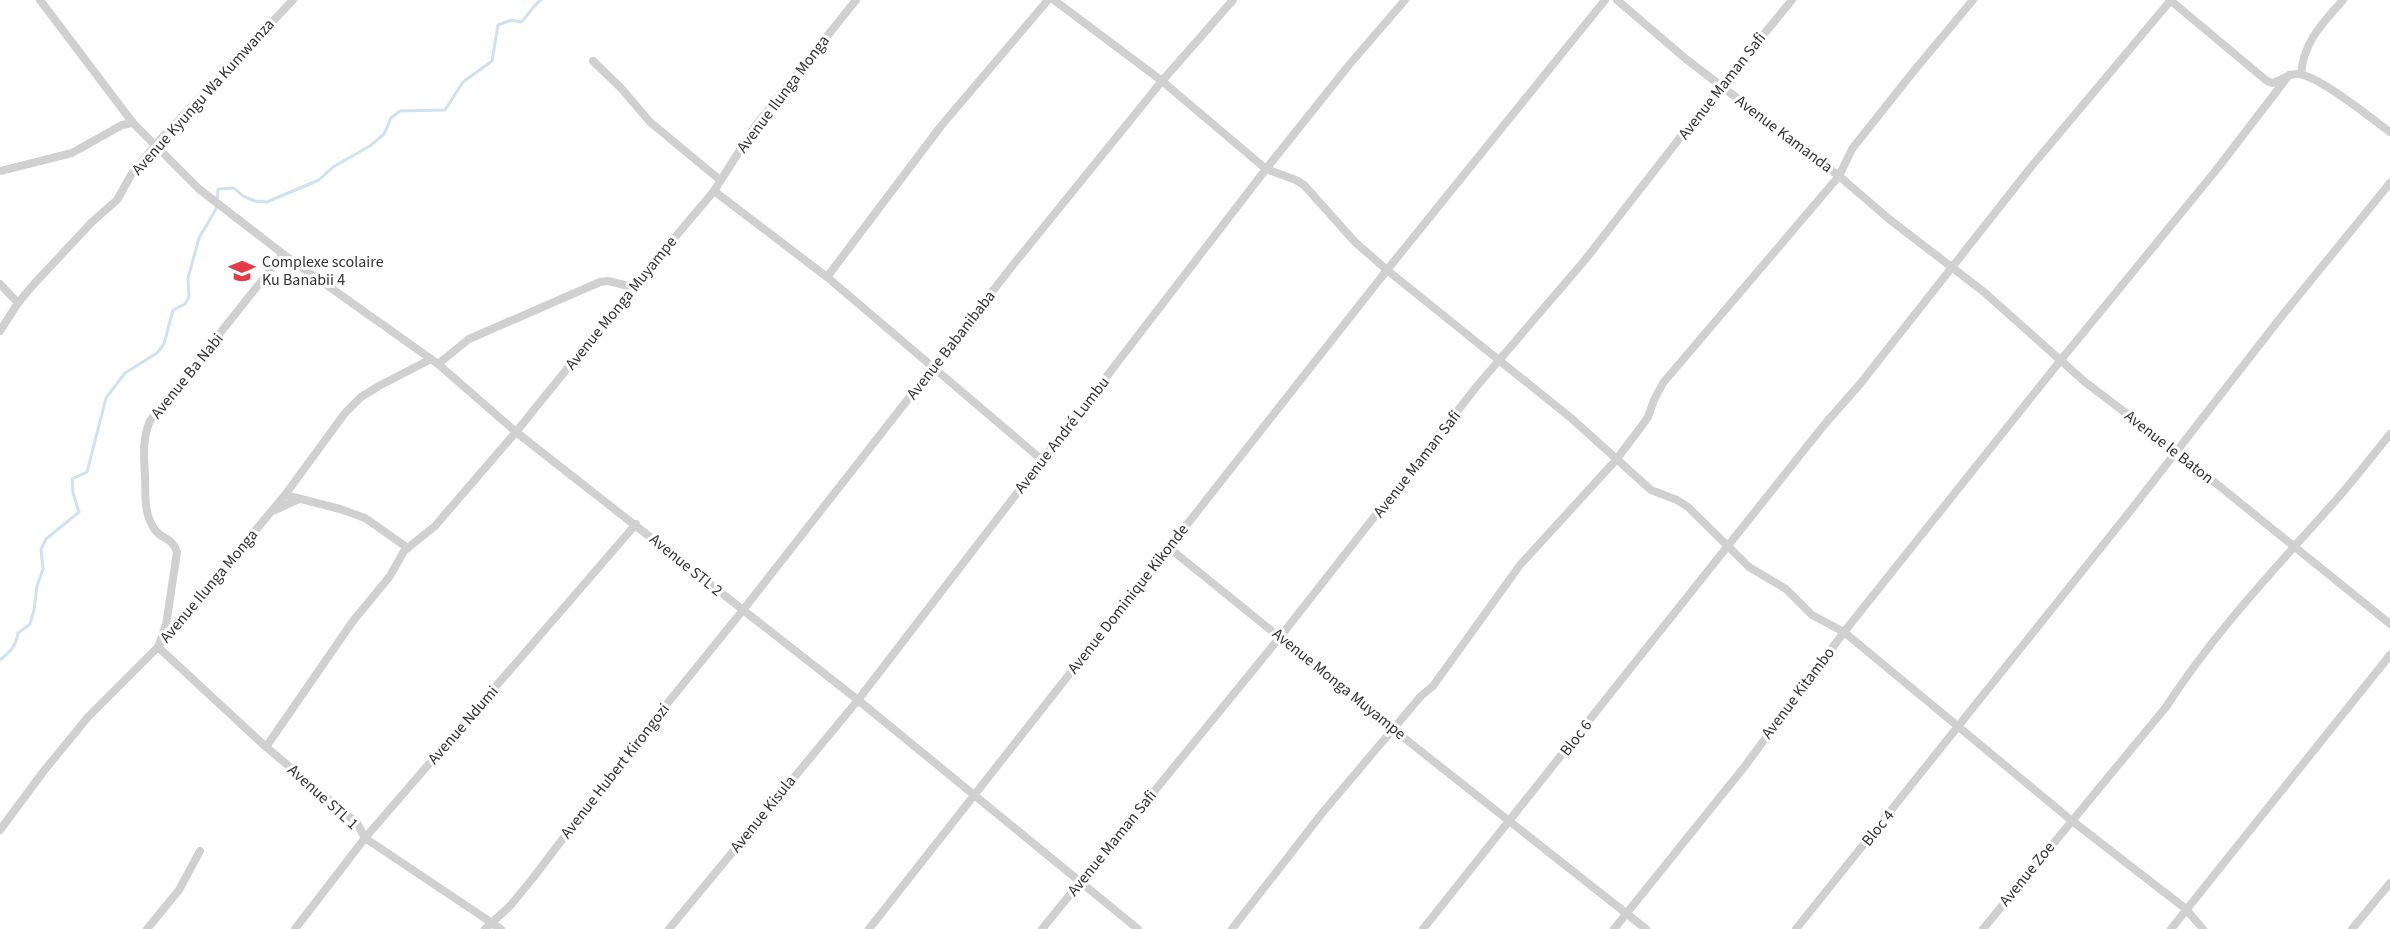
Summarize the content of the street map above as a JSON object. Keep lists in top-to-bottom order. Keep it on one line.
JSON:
{"streets":{"street":["Avenue Maman Safi","Avenue Ilunga Monga","Avenue Kyungu Wa Kumwanza","Avenue Kamanda","Avenue Monga Muyampe","Avenue Babanibaba","Avenue Ba Nabi","Avenue André Lumbu","Avenue le Baton","Avenue STL 2","Avenue Dominique Kikonde","Avenue Kitambo","Avenue Ndumi","Bloc 6","Avenue Hubert Kirongozi","Avenue STL 1","Avenue Kisula","Bloc 4","Avenue Zoe"]},"crossings":[["Avenue Maman Safi","Avenue Kamanda"],["Avenue Maman Safi","Avenue Monga Muyampe"],["Avenue Maman Safi","Avenue STL 2"],["Avenue Ilunga Monga","Avenue Monga Muyampe"],["Avenue Ilunga Monga","Avenue Ba Nabi"],["Avenue Ilunga Monga","Avenue STL 2"],["Avenue Ilunga Monga","Avenue STL 1"],["Avenue Kyungu Wa Kumwanza","Avenue STL 2"],["Avenue Kamanda","Avenue le Baton"],["Avenue Kamanda","Bloc 6"],["Avenue Monga Muyampe","Avenue STL 2"],["Avenue Monga Muyampe","Avenue Dominique Kikonde"],["Avenue Monga Muyampe","Avenue Kitambo"],["Avenue Monga Muyampe","Bloc 6"],["Avenue Monga Muyampe","Avenue STL 1"],["Avenue Babanibaba","Avenue STL 2"],["Avenue Babanibaba","Avenue Hubert Kirongozi"],["Avenue Ba Nabi","Avenue STL 2"],["Avenue Ba Nabi","Avenue STL 1"],["Avenue André Lumbu","Avenue STL 2"],["Avenue André Lumbu","Avenue Kisula"],["Avenue le Baton","Bloc 6"],["Avenue le Baton","Bloc 4"],["Avenue le Baton","Avenue Zoe"],["Avenue STL 2","Avenue Dominique Kikonde"],["Avenue STL 2","Avenue Ndumi"],["Avenue STL 2","Avenue Hubert Kirongozi"],["Avenue STL 2","Avenue Kisula"],["Avenue Kitambo","Bloc 4"],["Avenue Kitambo","Avenue Zoe"],["Avenue Ndumi","Avenue STL 1"],["Avenue Hubert Kirongozi","Avenue STL 1"]],"places":{"school or university":["Complexe scolaire Ku Banabii 4"]}}
